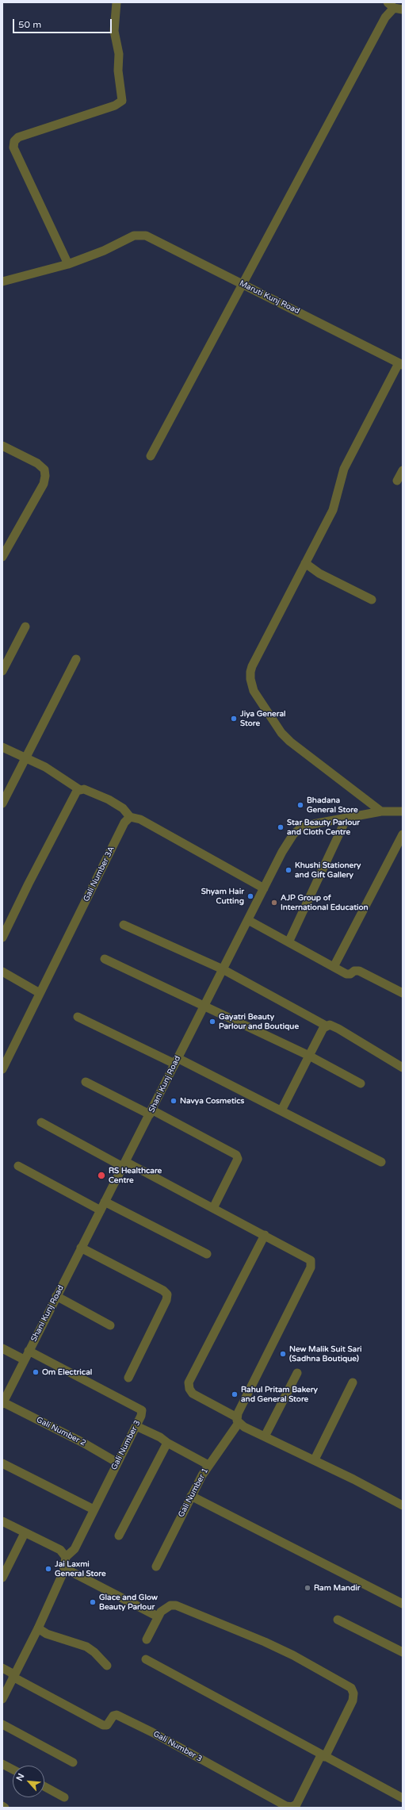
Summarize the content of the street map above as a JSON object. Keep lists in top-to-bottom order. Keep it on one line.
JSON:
{"streets":{"street":["Maruti Kunj Road","Gali Number 3A","Shani Kunj Road","Gali Number 2","Gali Number 3","Gali Number 1"]},"crossings":[["Shani Kunj Road","Gali Number 2"],["Shani Kunj Road","Gali Number 3"],["Gali Number 2","Gali Number 3"]],"places":["Jiya General Store","Bhadana General Store","Star Beauty Parlour and Cloth Centre","Khushi Stationery and Gift Gallery","Shyam Hair Cutting","AJP Group of International Education","Gayatri Beauty Parlour and Boutique","Navya Cosmetics","RS Healthcare Centre","New Malik Suit Sari (Sadhna Boutique)","Om Electrical","Rahul Pritam Bakery and General Store","Jai Laxmi General Store","Ram Mandir","Glace and Glow Beauty Parlour"],"scale_bar":"50 m","north":"top left"}
